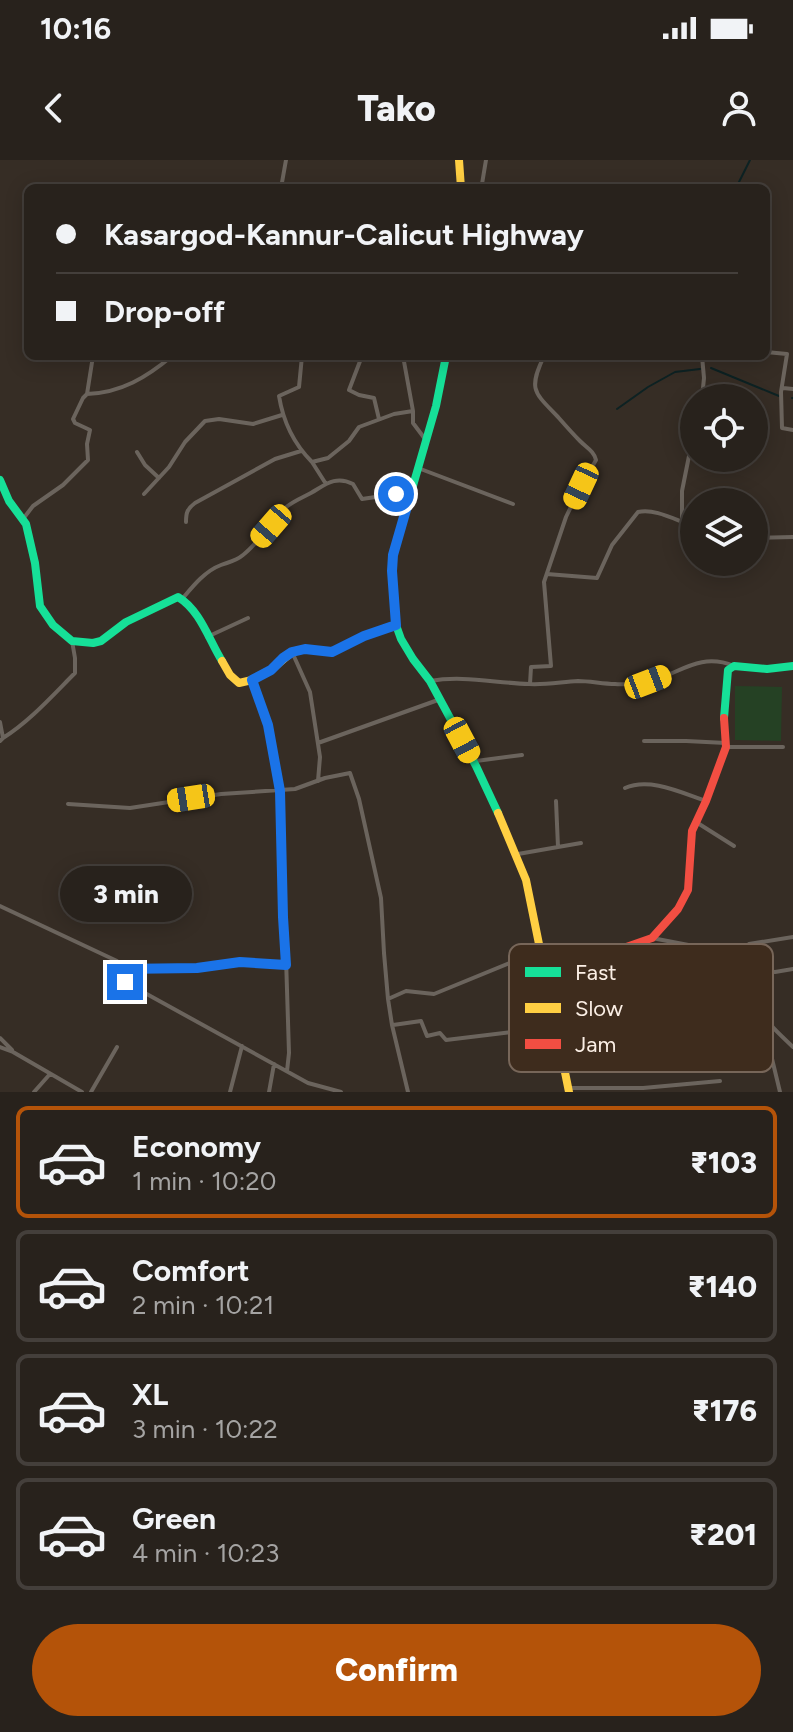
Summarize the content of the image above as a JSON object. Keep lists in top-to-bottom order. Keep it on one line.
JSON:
{"legend":["Fast","Slow","Jam"],"page":{"status":"10:16","header":"Tako","banner":["Kasargod-Kannur-Calicut Highway","Drop-off"],"bubble":"3 min","list":[{"name":"Economy","note":"1 min · 10:20","value":"₹103"},{"name":"Comfort","note":"2 min · 10:21","value":"₹140"},{"name":"XL","note":"3 min · 10:22","value":"₹176"},{"name":"Green","note":"4 min · 10:23","value":"₹201"}],"buttons":"Confirm"}}
